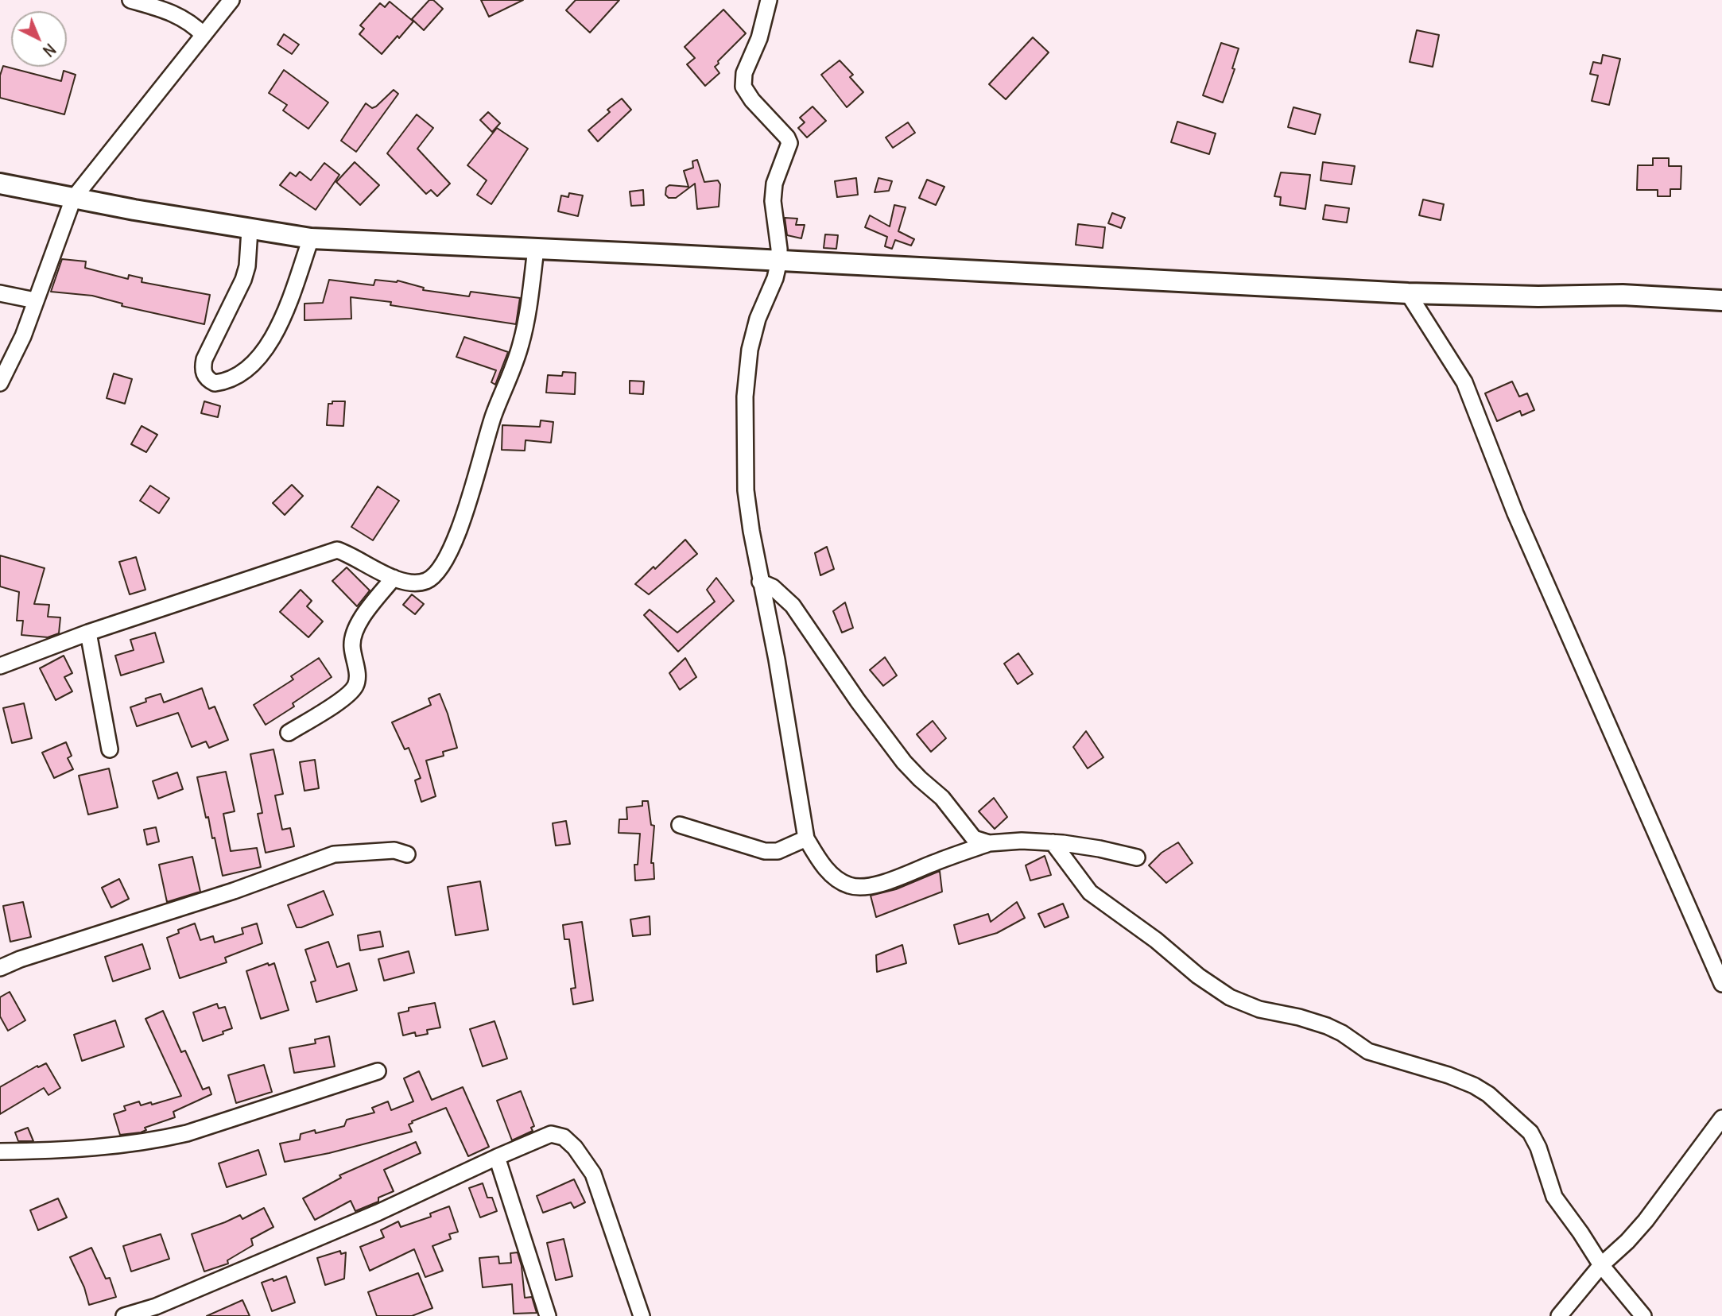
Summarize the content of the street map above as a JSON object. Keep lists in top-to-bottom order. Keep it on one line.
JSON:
{"north":"bottom right"}
